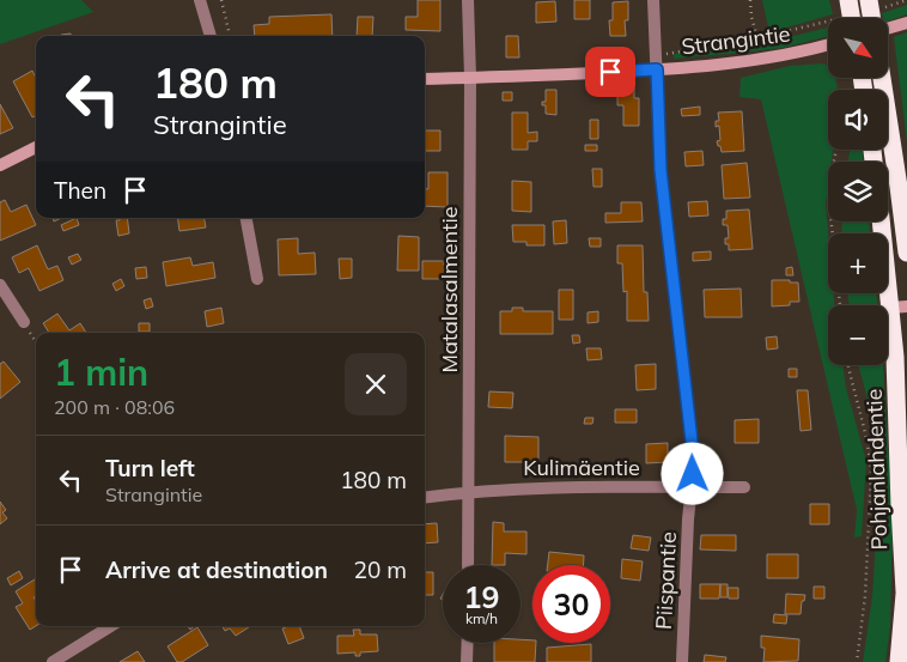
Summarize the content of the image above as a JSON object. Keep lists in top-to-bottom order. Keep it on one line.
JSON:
{"streets":{"highway":["Pohjanlahdentie"],"street":["Strangintie","Matalasalmentie","Kulimäentie","Piispantie"]},"crossings":[["Strangintie","Matalasalmentie"],["Strangintie","Piispantie"],["Matalasalmentie","Kulimäentie"],["Kulimäentie","Piispantie"]],"north":"bottom right","page":{"map_buttons":["+","−"],"turn":["180 m","Strangintie"],"then":"Then","heading":["1 min","200 m · 08:06"],"list":[{"name":"Turn left","note":"Strangintie","value":"180 m"},{"name":"Arrive at destination","value":"20 m"}],"speed":"19 km/h","limit":"30"}}
